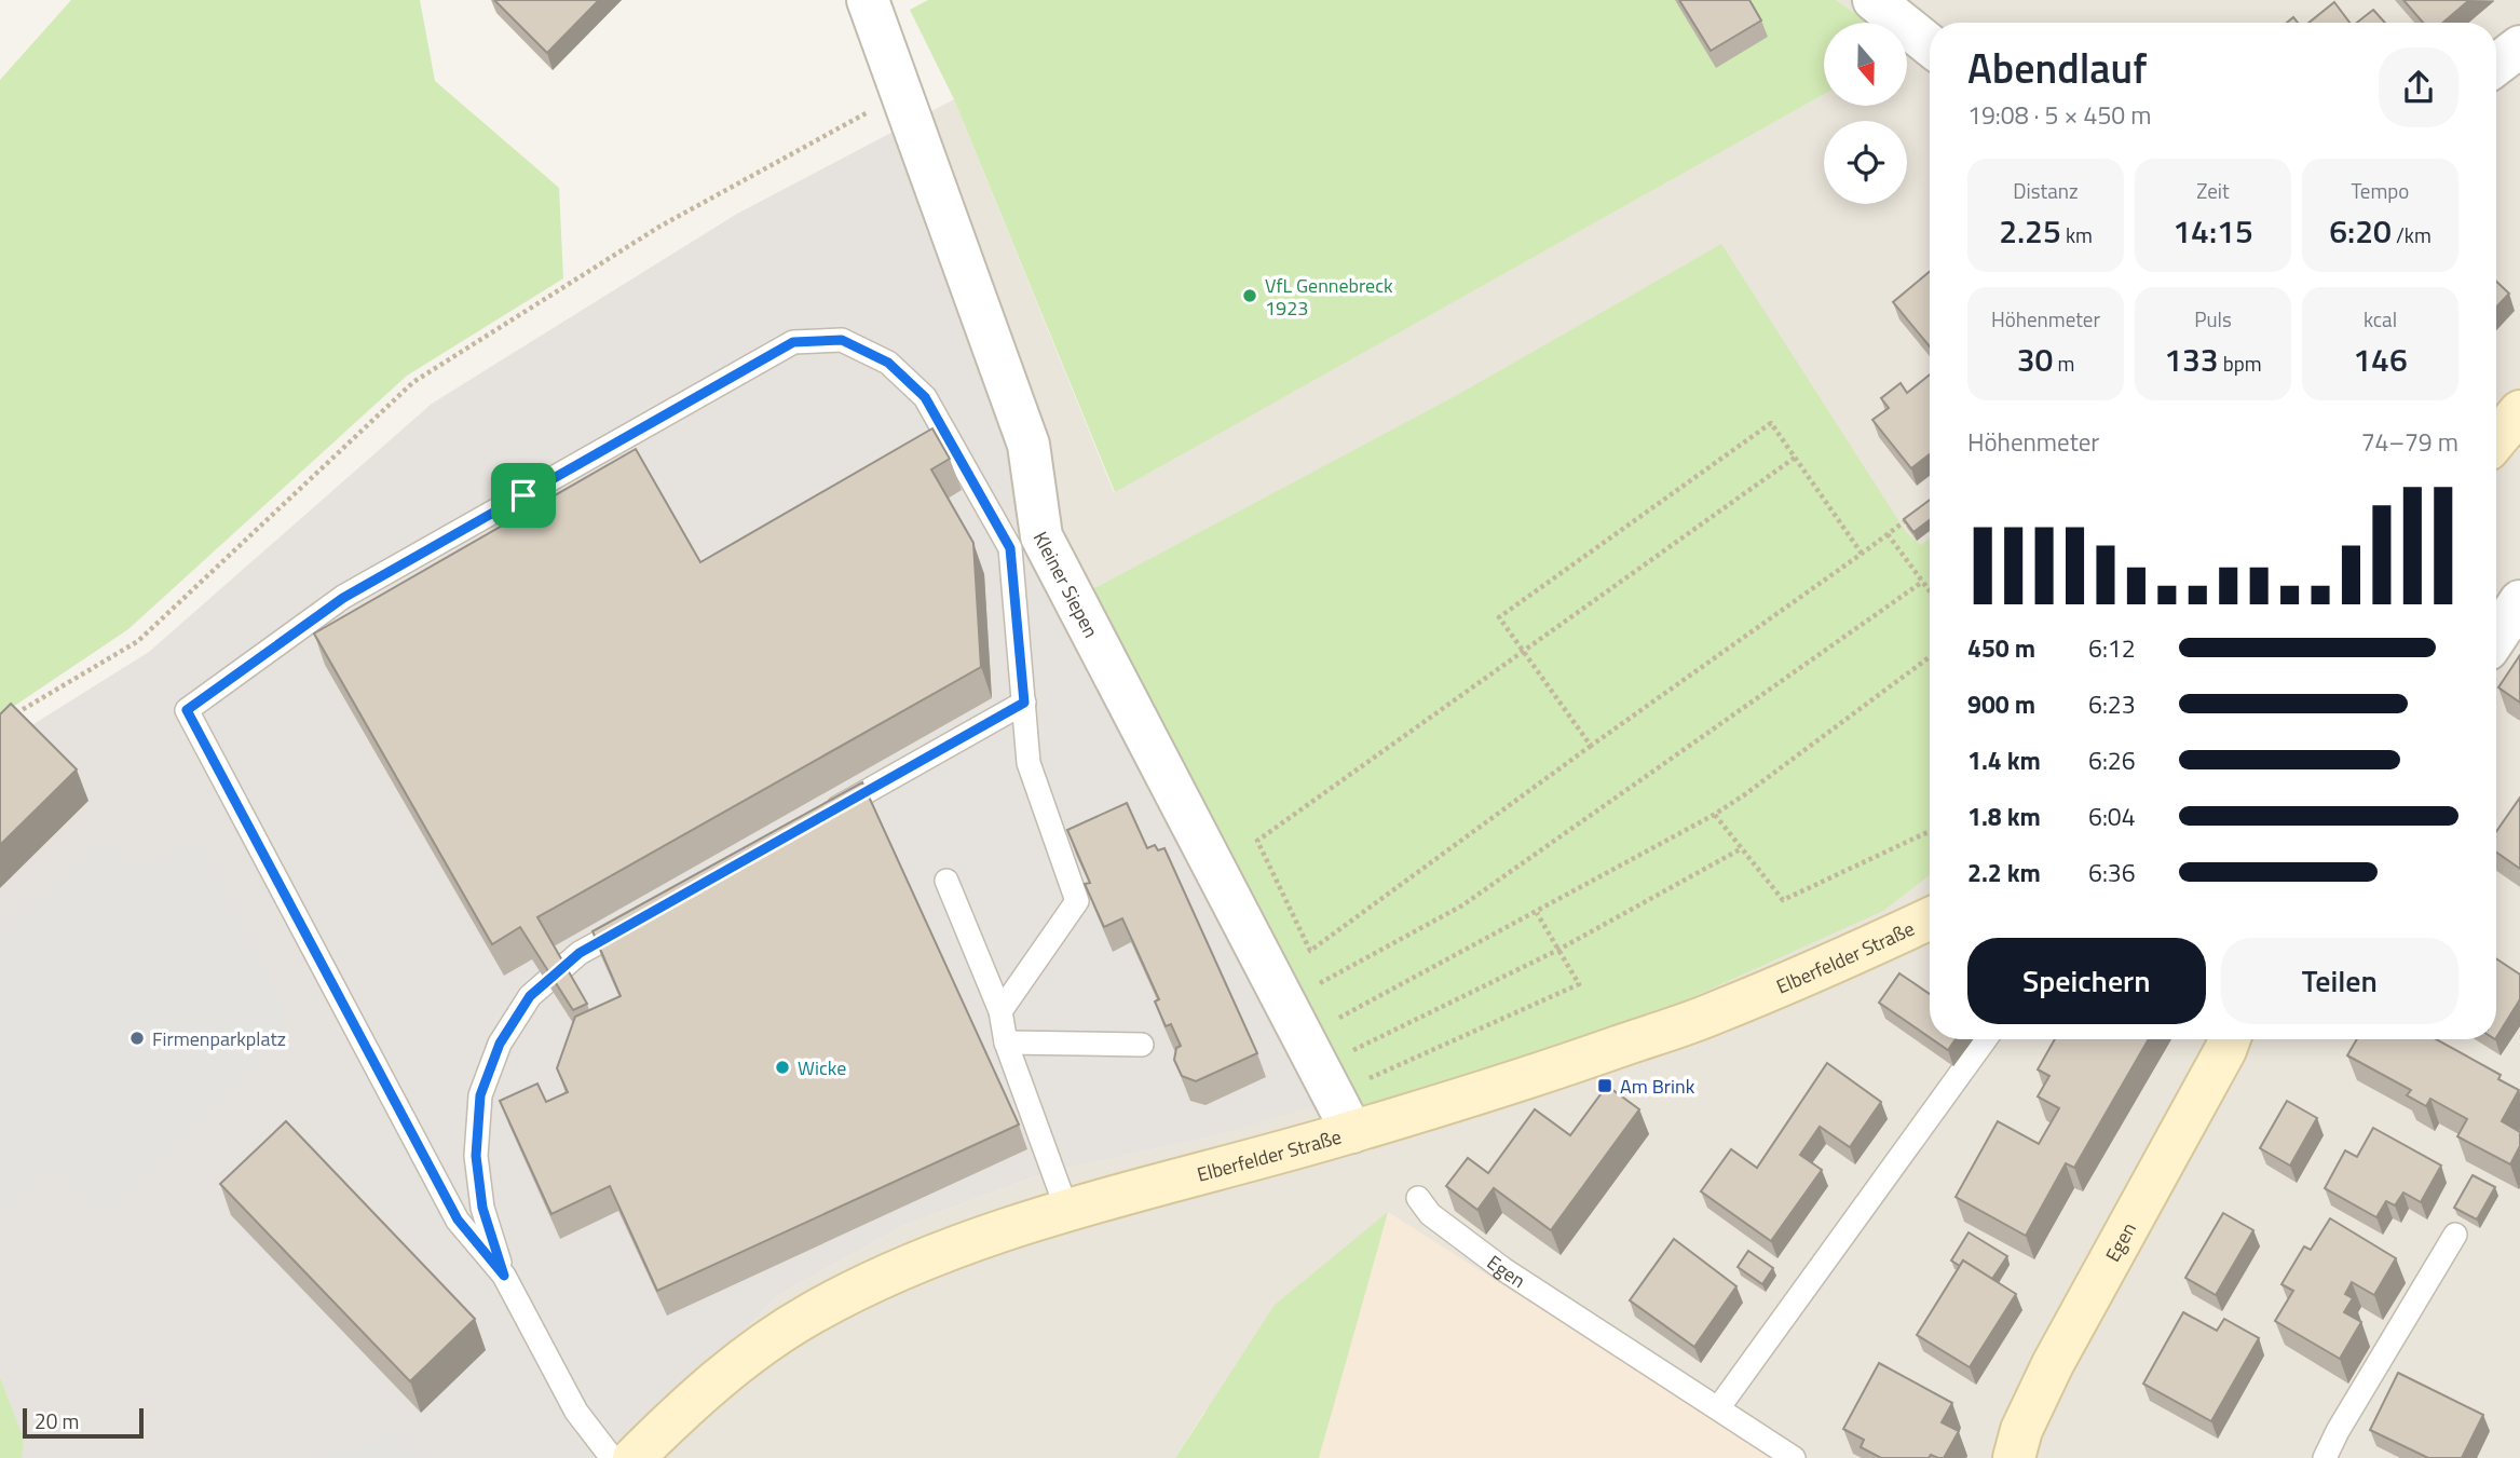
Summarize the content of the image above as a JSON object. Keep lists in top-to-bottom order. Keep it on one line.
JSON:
{"streets":{"main road":["Elberfelder Straße","Egen"],"street":["Kleiner Siepen"]},"crossings":[["Kleiner Siepen","Elberfelder Straße"]],"places":{"other":["VfL Gennebreck 1923","Firmenparkplatz","Wicke"],"transit":["Am Brink"]},"scale_bar":"20 m","north":"bottom","page":{"heading":["Abendlauf","19:08 · 5 × 450 m"],"stats":[["Distanz","2.25 km"],["Zeit","14:15"],["Tempo","6:20 /km"],["Höhenmeter","30 m"],["Puls","133 bpm"],["kcal","146"]],"chart":["Höhenmeter","74–79 m"],"list":[{"name":"450 m","note":"6:12"},{"name":"900 m","note":"6:23"},{"name":"1.4 km","note":"6:26"},{"name":"1.8 km","note":"6:04"},{"name":"2.2 km","note":"6:36"}],"buttons":["Speichern","Teilen"],"scale":"20 m"}}
